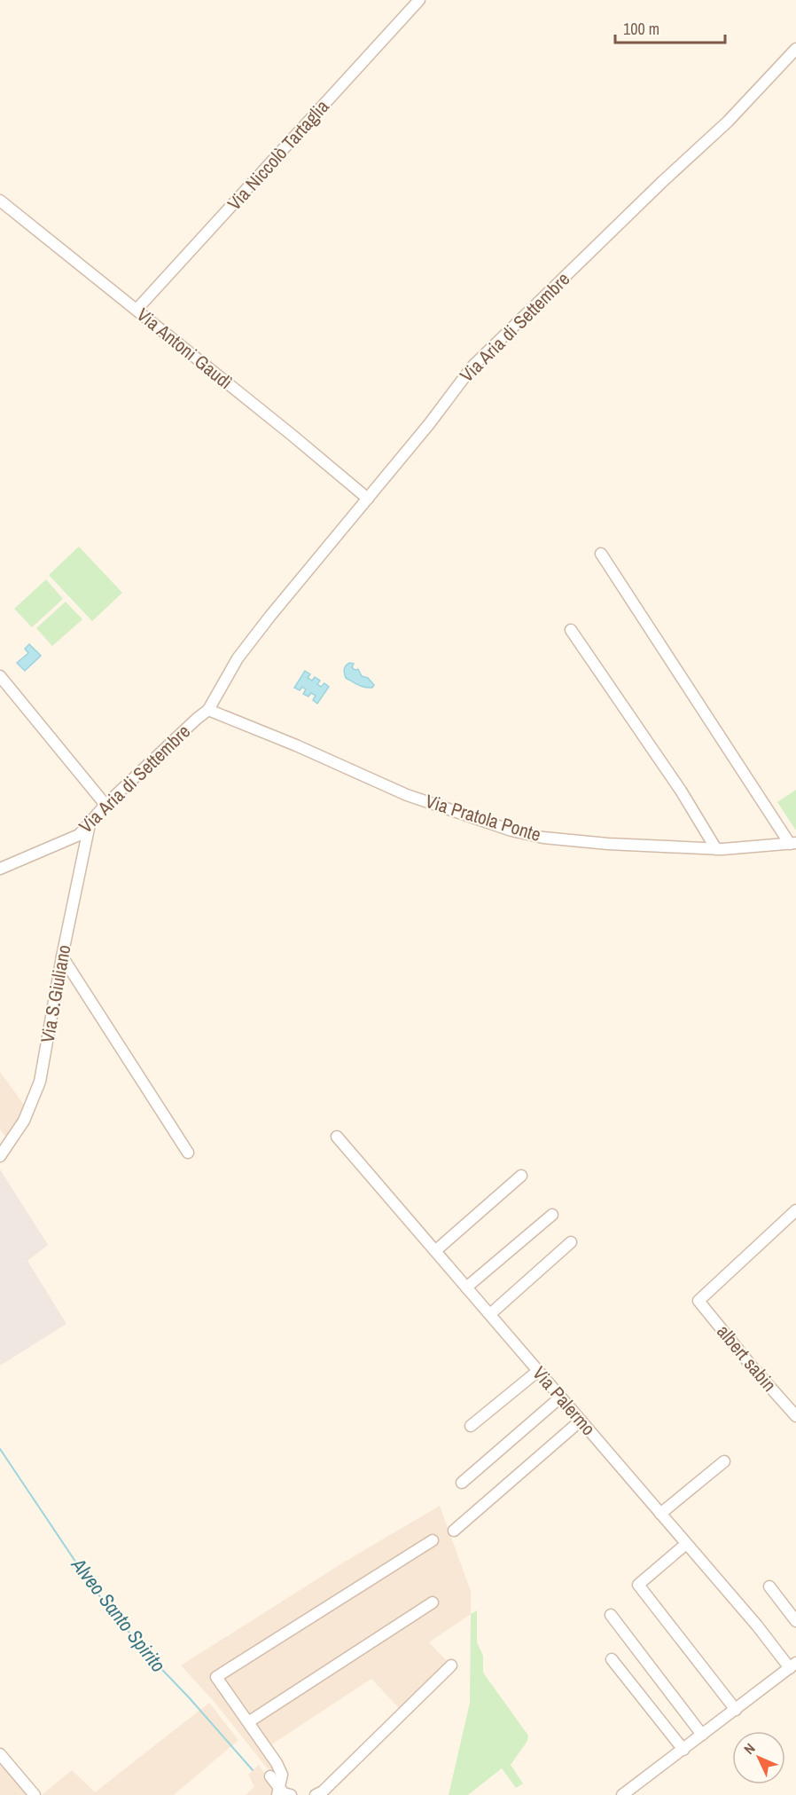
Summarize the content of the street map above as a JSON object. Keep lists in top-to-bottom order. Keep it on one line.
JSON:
{"streets":{"street":["Via Niccolò Tartaglia","Via Aria di Settembre","Via Antoni Gaudì","Via Pratola Ponte","Via S.Giuliano","albert sabin","Via Palermo"]},"crossings":[["Via Niccolò Tartaglia","Via Antoni Gaudì"],["Via Aria di Settembre","Via Antoni Gaudì"],["Via Aria di Settembre","Via Pratola Ponte"],["Via Aria di Settembre","Via S.Giuliano"]],"water":["Alveo Santo Spirito"],"scale_bar":"100 m","north":"top left"}
